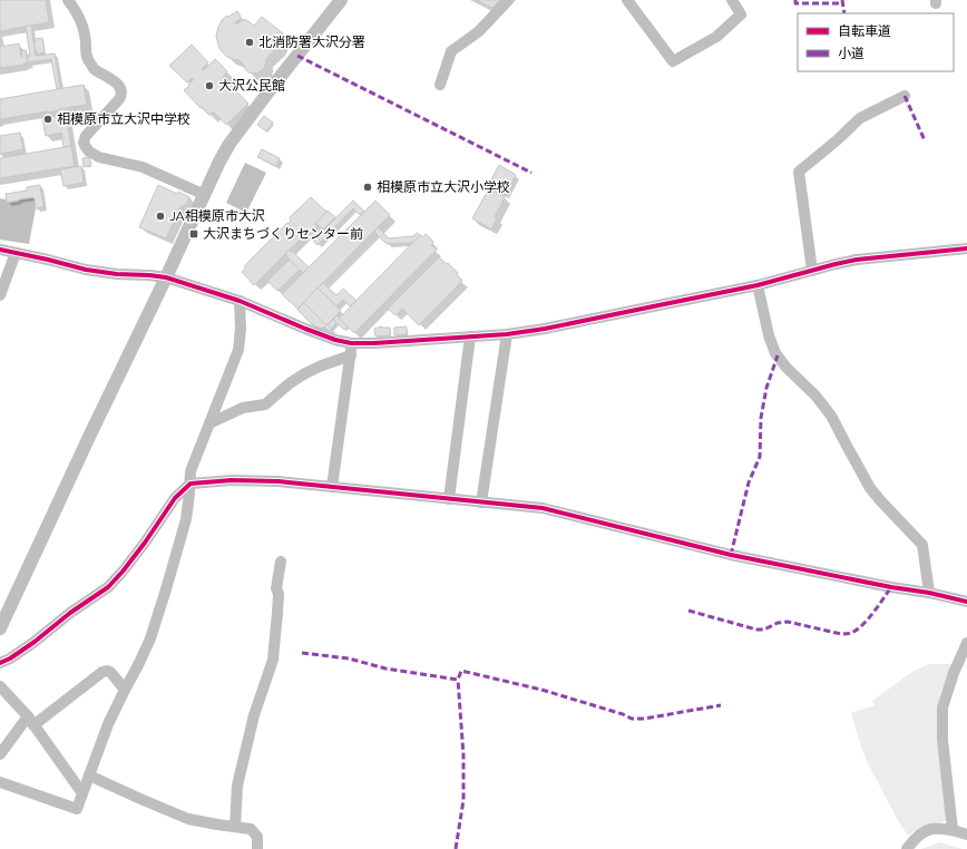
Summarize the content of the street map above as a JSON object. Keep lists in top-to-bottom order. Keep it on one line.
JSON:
{"places":{"other":["北消防署大沢分署","大沢公民館","相模原市立大沢中学校","相模原市立大沢小学校","JA相模原市大沢"],"transit":["大沢まちづくりセンター前"]},"legend":["自転車道","小道"]}
